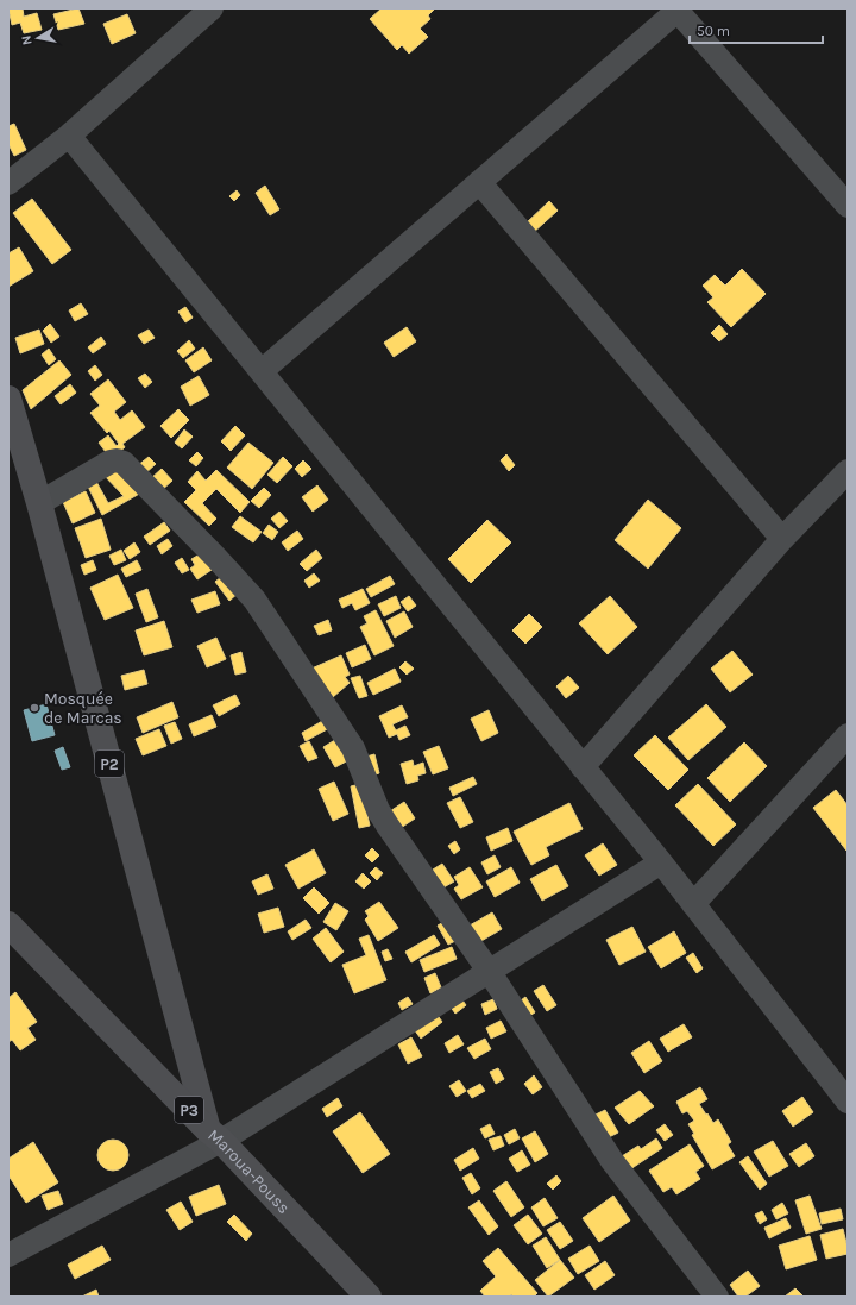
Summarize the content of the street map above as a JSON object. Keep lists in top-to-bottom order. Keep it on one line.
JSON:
{"streets":{"main road":["P2","P3","Maroua-Pouss"]},"crossings":[["P2","Maroua-Pouss"]],"places":["Mosquée de Marcas"],"scale_bar":"50 m","north":"left"}
